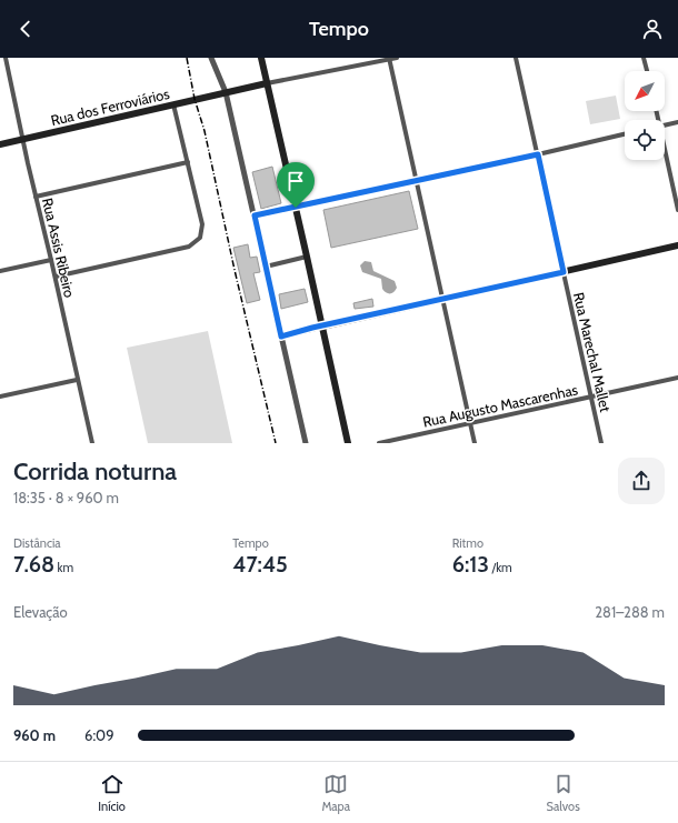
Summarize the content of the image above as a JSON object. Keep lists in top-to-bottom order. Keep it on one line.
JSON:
{"streets":{"main road":["Rua dos Ferroviários"],"street":["Rua Assis Ribeiro","Rua Marechal Mallet","Rua Augusto Mascarenhas"]},"crossings":[["Rua dos Ferroviários","Rua Assis Ribeiro"],["Rua Marechal Mallet","Rua Augusto Mascarenhas"]],"north":"bottom left","page":{"header":"Tempo","heading":["Corrida noturna","18:35 · 8 × 960 m"],"stats":[["Distância","7.68 km"],["Tempo","47:45"],["Ritmo","6:13 /km"]],"chart":["Elevação","281–288 m"],"list":[{"name":"960 m","note":"6:09"}],"tabs":["Início","Mapa","Salvos"]}}
